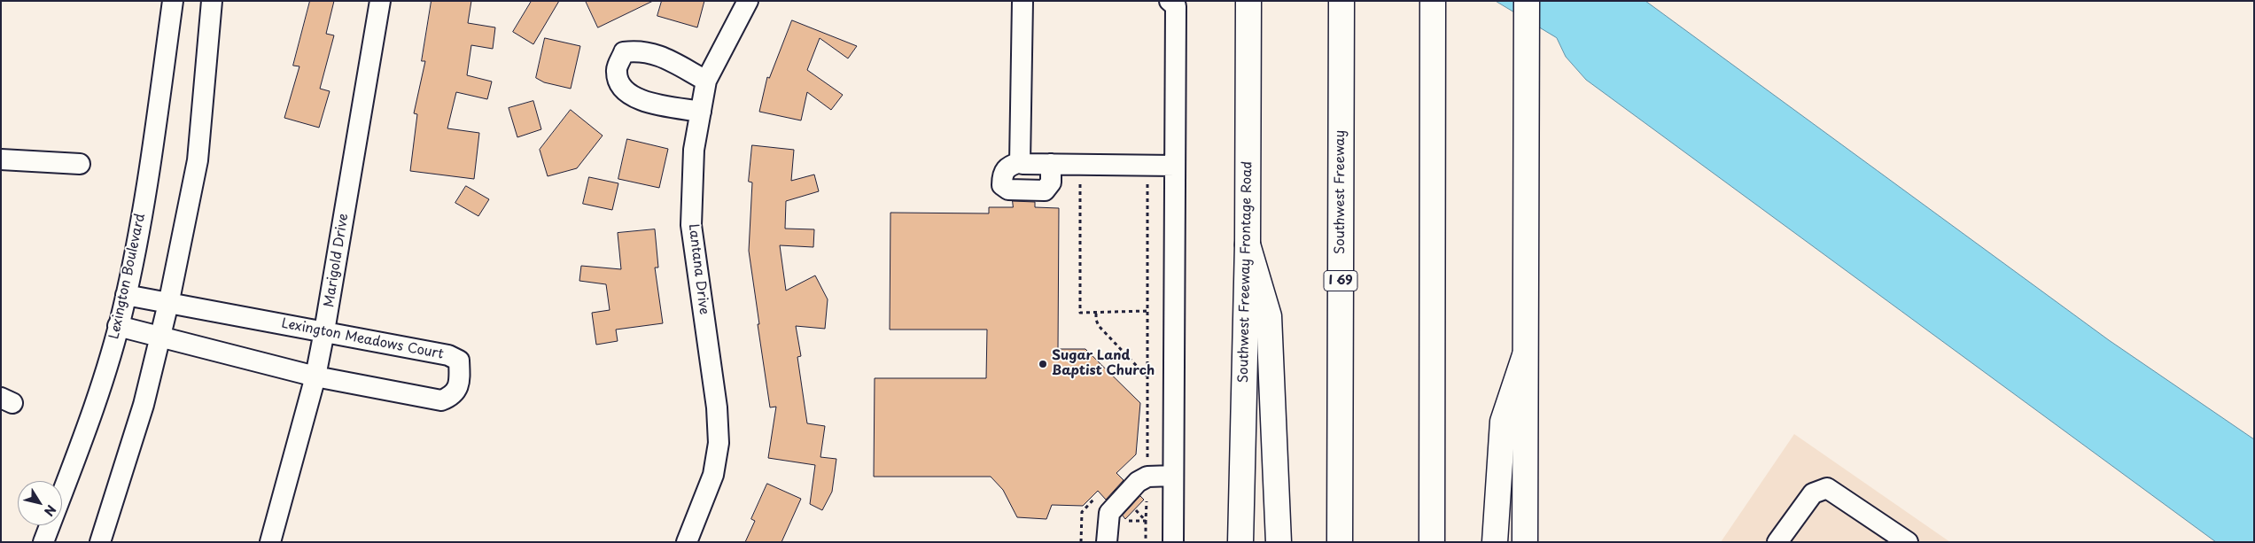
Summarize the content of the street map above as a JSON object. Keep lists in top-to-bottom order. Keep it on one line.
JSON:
{"streets":{"main road":["Southwest Freeway","Southwest Freeway Frontage Road","I 69"],"street":["Marigold Drive","Lantana Drive","Lexington Boulevard","Lexington Meadows Court"]},"crossings":[["Marigold Drive","Lexington Meadows Court"],["Lexington Boulevard","Lexington Meadows Court"]],"places":["Sugar Land Baptist Church"],"north":"bottom right"}
